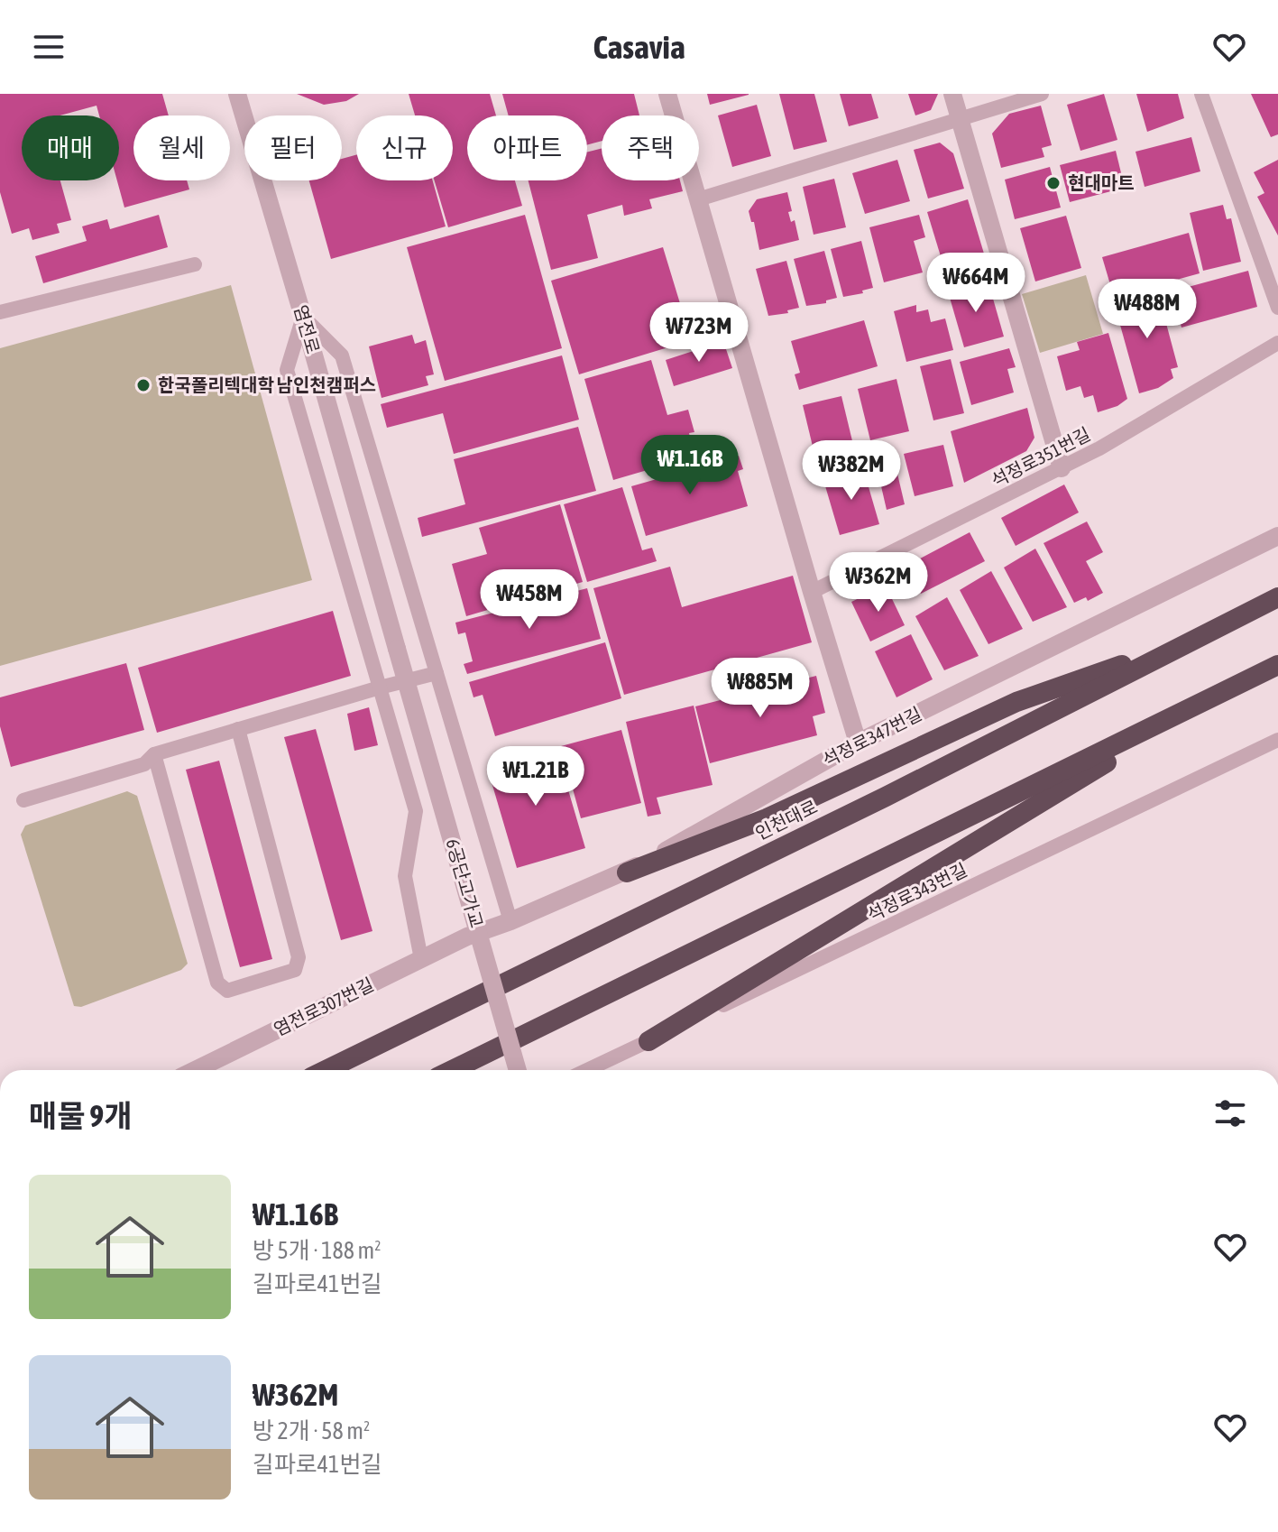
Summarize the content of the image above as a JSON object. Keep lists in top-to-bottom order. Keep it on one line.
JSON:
{"streets":{"highway":["인천대로"],"street":["염전로","석정로347번길","6공단고가교","염전로307번길"],"lane":["석정로351번길","석정로343번길"]},"crossings":[["염전로","6공단고가교"],["석정로347번길","염전로307번길"]],"places":["현대마트","한국폴리텍대학 남인천캠퍼스"],"page":{"header":"Casavia","chip":["매매","월세","필터","신규","아파트","주택"],"price":["₩664M","₩488M","₩723M","₩1.16B","₩382M","₩362M","₩458M","₩885M","₩1.21B"],"heading":"매물 9개","list":[{"name":"₩1.16B","note":"방 5개 · 188 m² · 길파로41번길"},{"name":"₩362M","note":"방 2개 · 58 m² · 길파로41번길"}]}}
